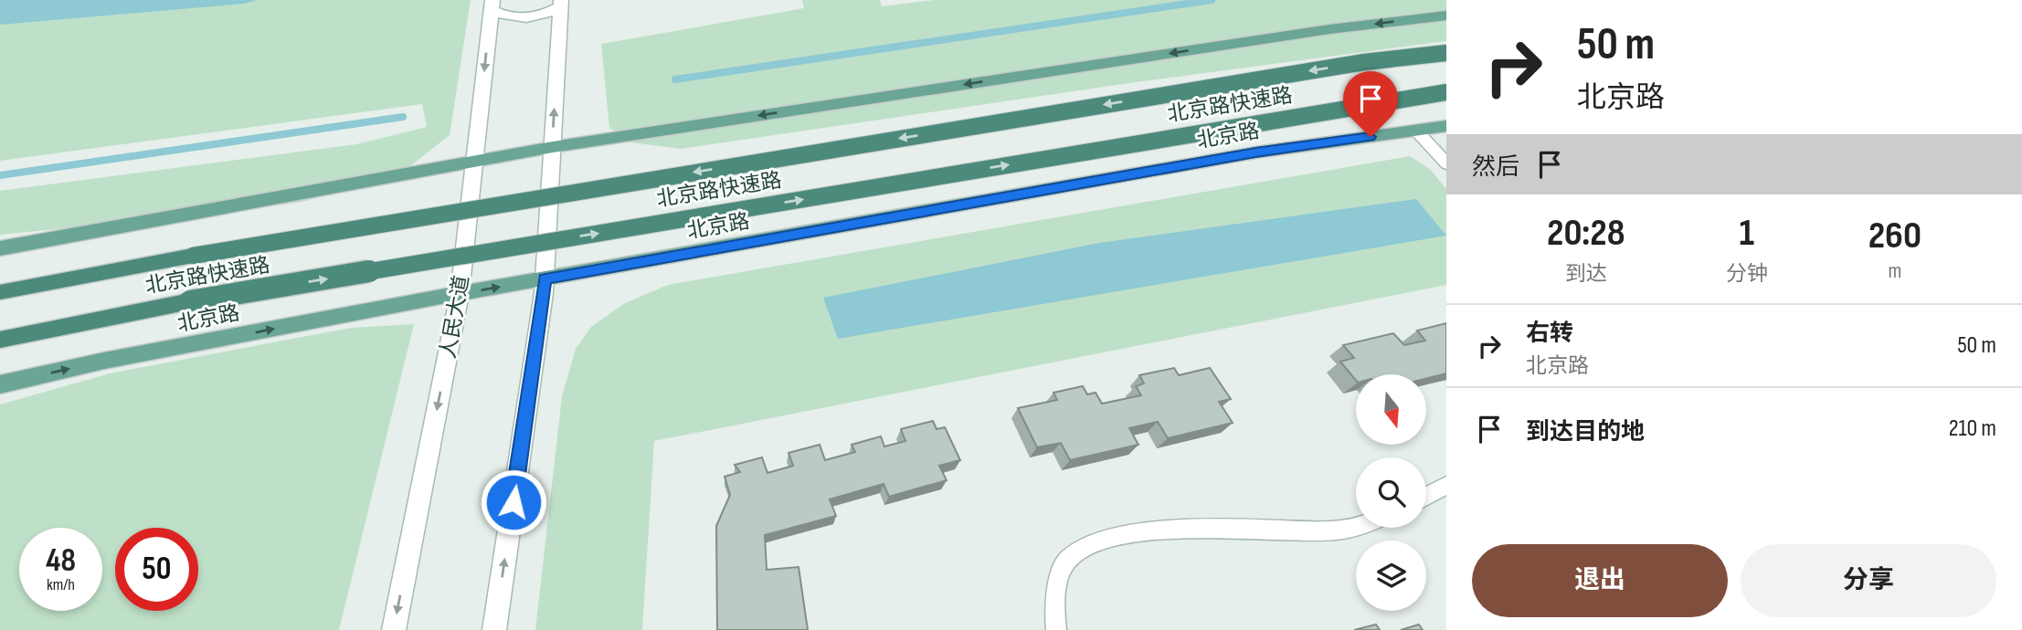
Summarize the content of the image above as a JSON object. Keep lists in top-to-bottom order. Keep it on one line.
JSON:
{"streets":{"highway":["北京路快速路"],"main road":["北京路","人民大道"]},"crossings":[["北京路","人民大道"]],"north":"bottom","page":{"turn":["50 m","北京路"],"then":"然后","eta":["20:28","到达","1","分钟","260","m"],"list":[{"name":"右转","note":"北京路","value":"50 m"},{"name":"到达目的地","value":"210 m"}],"speed":"48 km/h","limit":"50","buttons":["退出","分享"]}}
